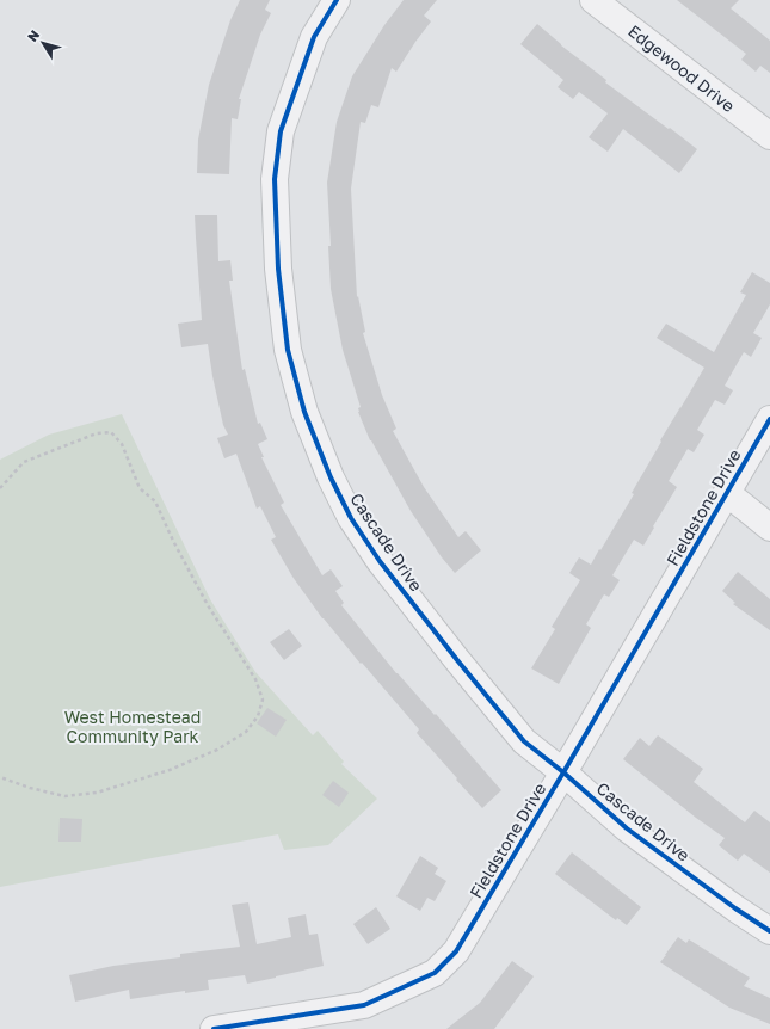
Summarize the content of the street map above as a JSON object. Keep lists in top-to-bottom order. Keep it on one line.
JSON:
{"streets":{"street":["Edgewood Drive","Fieldstone Drive","Cascade Drive"]},"crossings":[["Fieldstone Drive","Cascade Drive"]],"parks":["West Homestead Community Park"],"north":"top left"}
